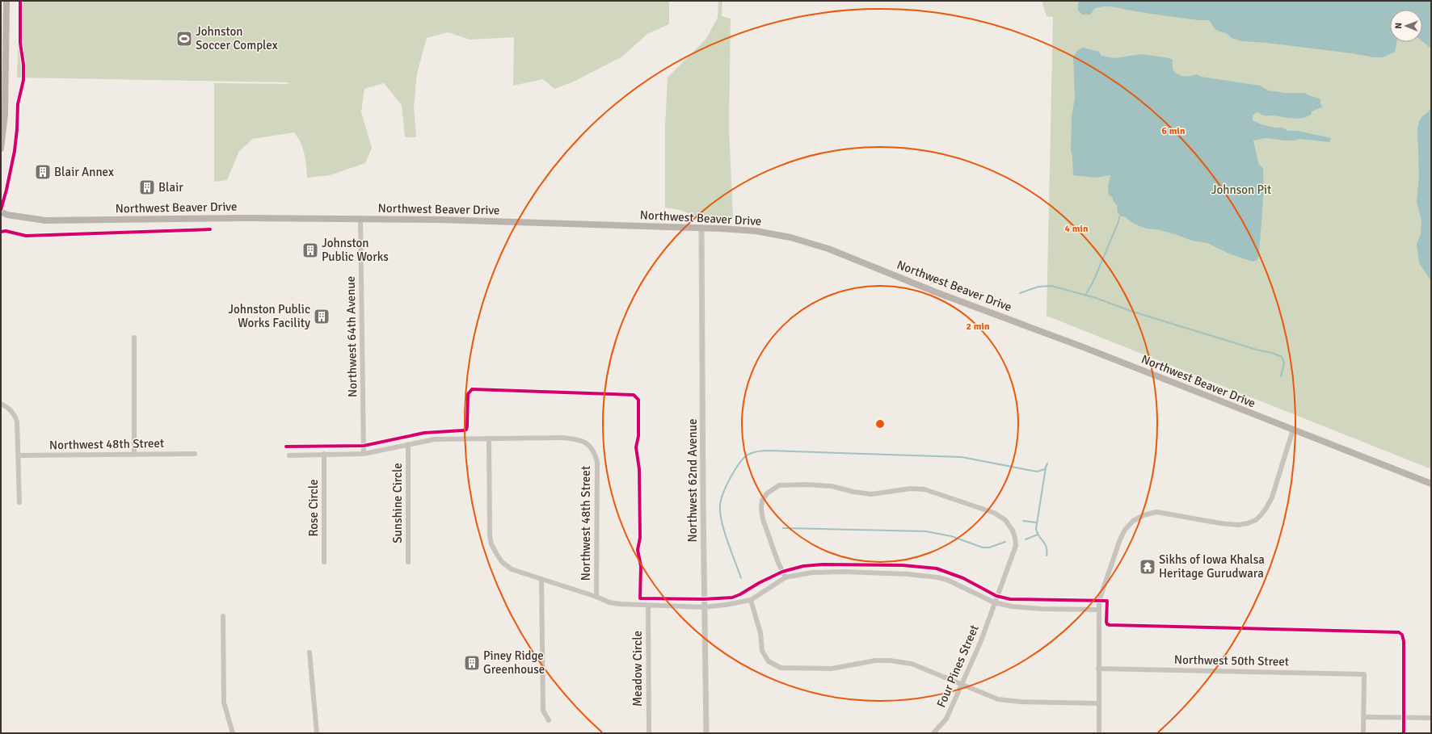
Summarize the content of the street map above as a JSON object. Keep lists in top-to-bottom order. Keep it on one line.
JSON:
{"streets":{"main road":["Northwest Beaver Drive"],"street":["Northwest 64th Avenue","Northwest 48th Street","Northwest 62nd Avenue","Sunshine Circle","Rose Circle","Northwest 50th Street","Four Pines Street","Meadow Circle"]},"crossings":[["Northwest Beaver Drive","Northwest 64th Avenue"],["Northwest Beaver Drive","Northwest 62nd Avenue"],["Northwest 64th Avenue","Northwest 48th Street"],["Northwest 48th Street","Sunshine Circle"],["Northwest 48th Street","Rose Circle"]],"parks":["Johnson Pit"],"places":{"sports":["Johnston Soccer Complex"],"building":["Blair Annex","Blair","Johnston Public Works","Johnston Public Works Facility","Piney Ridge Greenhouse"],"temple":["Sikhs of Iowa Khalsa Heritage Gurudwara"]},"north":"left","rings":["6 min","4 min","2 min"]}
